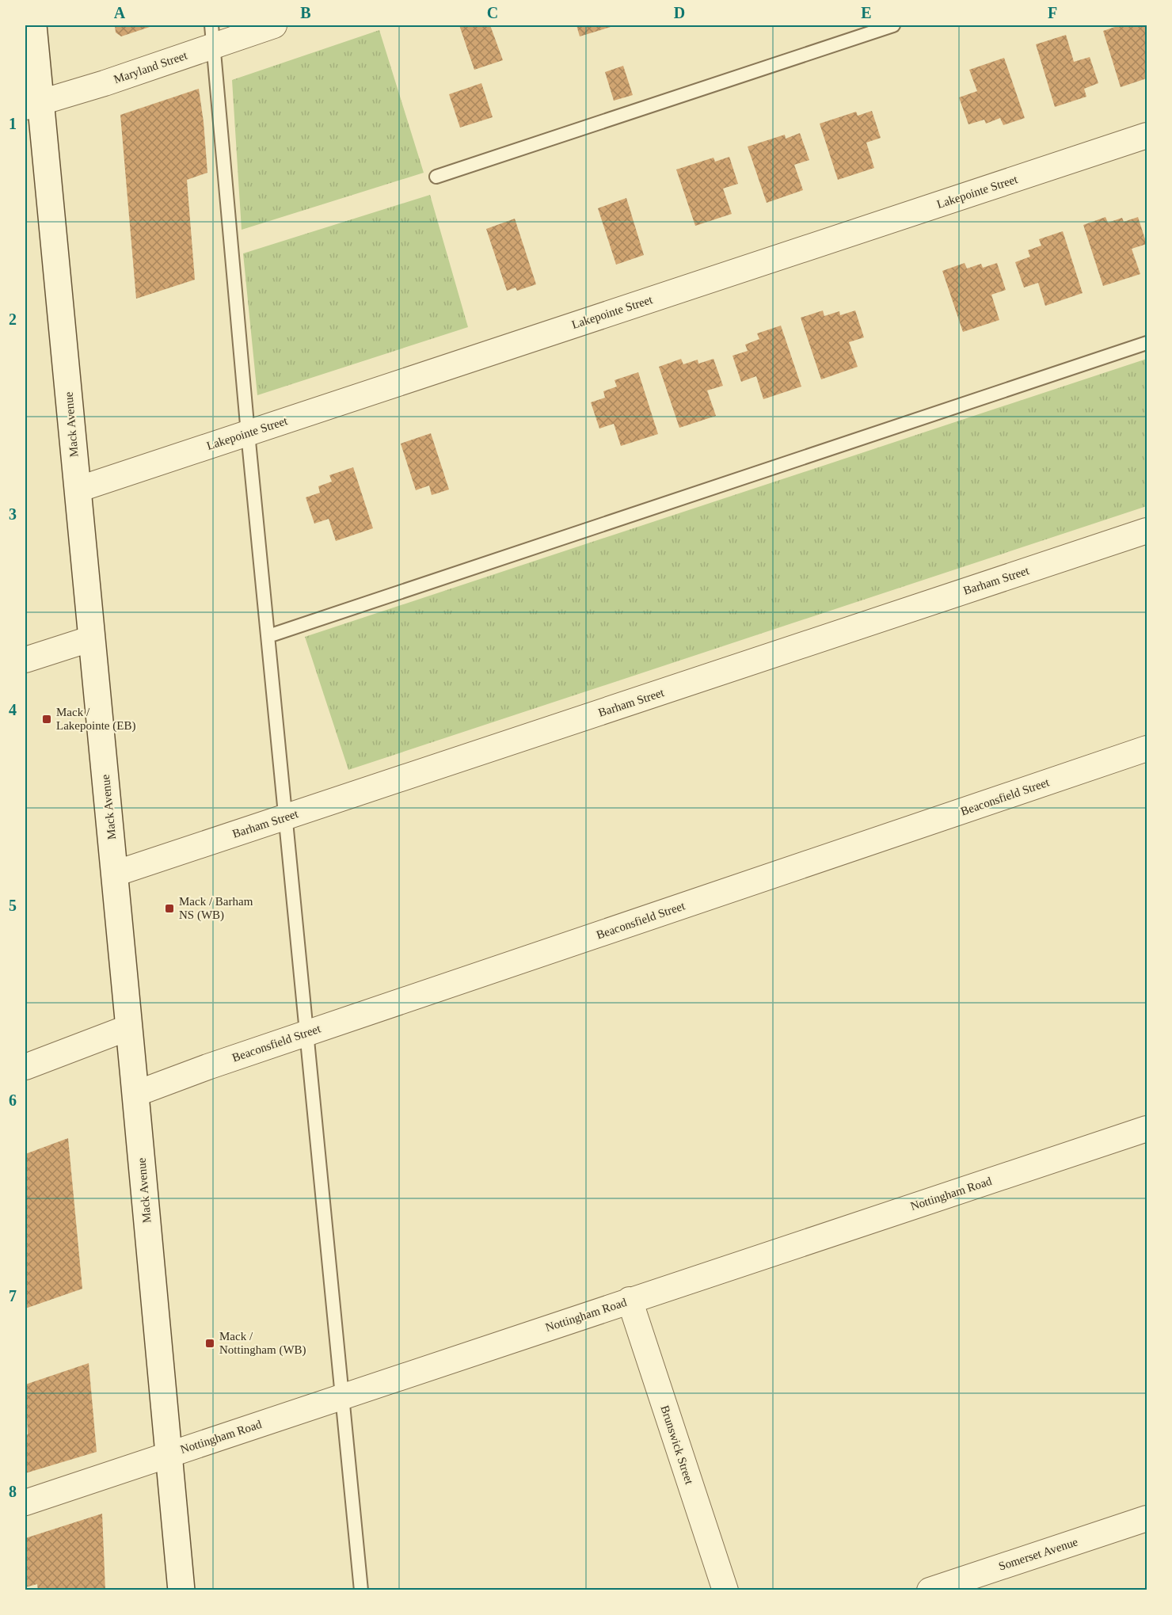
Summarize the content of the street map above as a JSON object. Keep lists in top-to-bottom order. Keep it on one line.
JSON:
{"streets":{"main road":["Mack Avenue"],"street":["Maryland Street","Lakepointe Street","Barham Street","Beaconsfield Street","Nottingham Road","Brunswick Street","Somerset Avenue"]},"crossings":[["Maryland Street","Mack Avenue"],["Lakepointe Street","Mack Avenue"],["Mack Avenue","Barham Street"],["Mack Avenue","Beaconsfield Street"],["Mack Avenue","Nottingham Road"],["Nottingham Road","Brunswick Street"]],"places":{"transit":["Mack / Lakepointe (EB)","Mack / Barham NS (WB)","Mack / Nottingham (WB)"]},"grid":{"columns":["A","B","C","D","E","F"],"rows":["1","2","3","4","5","6","7","8"]}}
